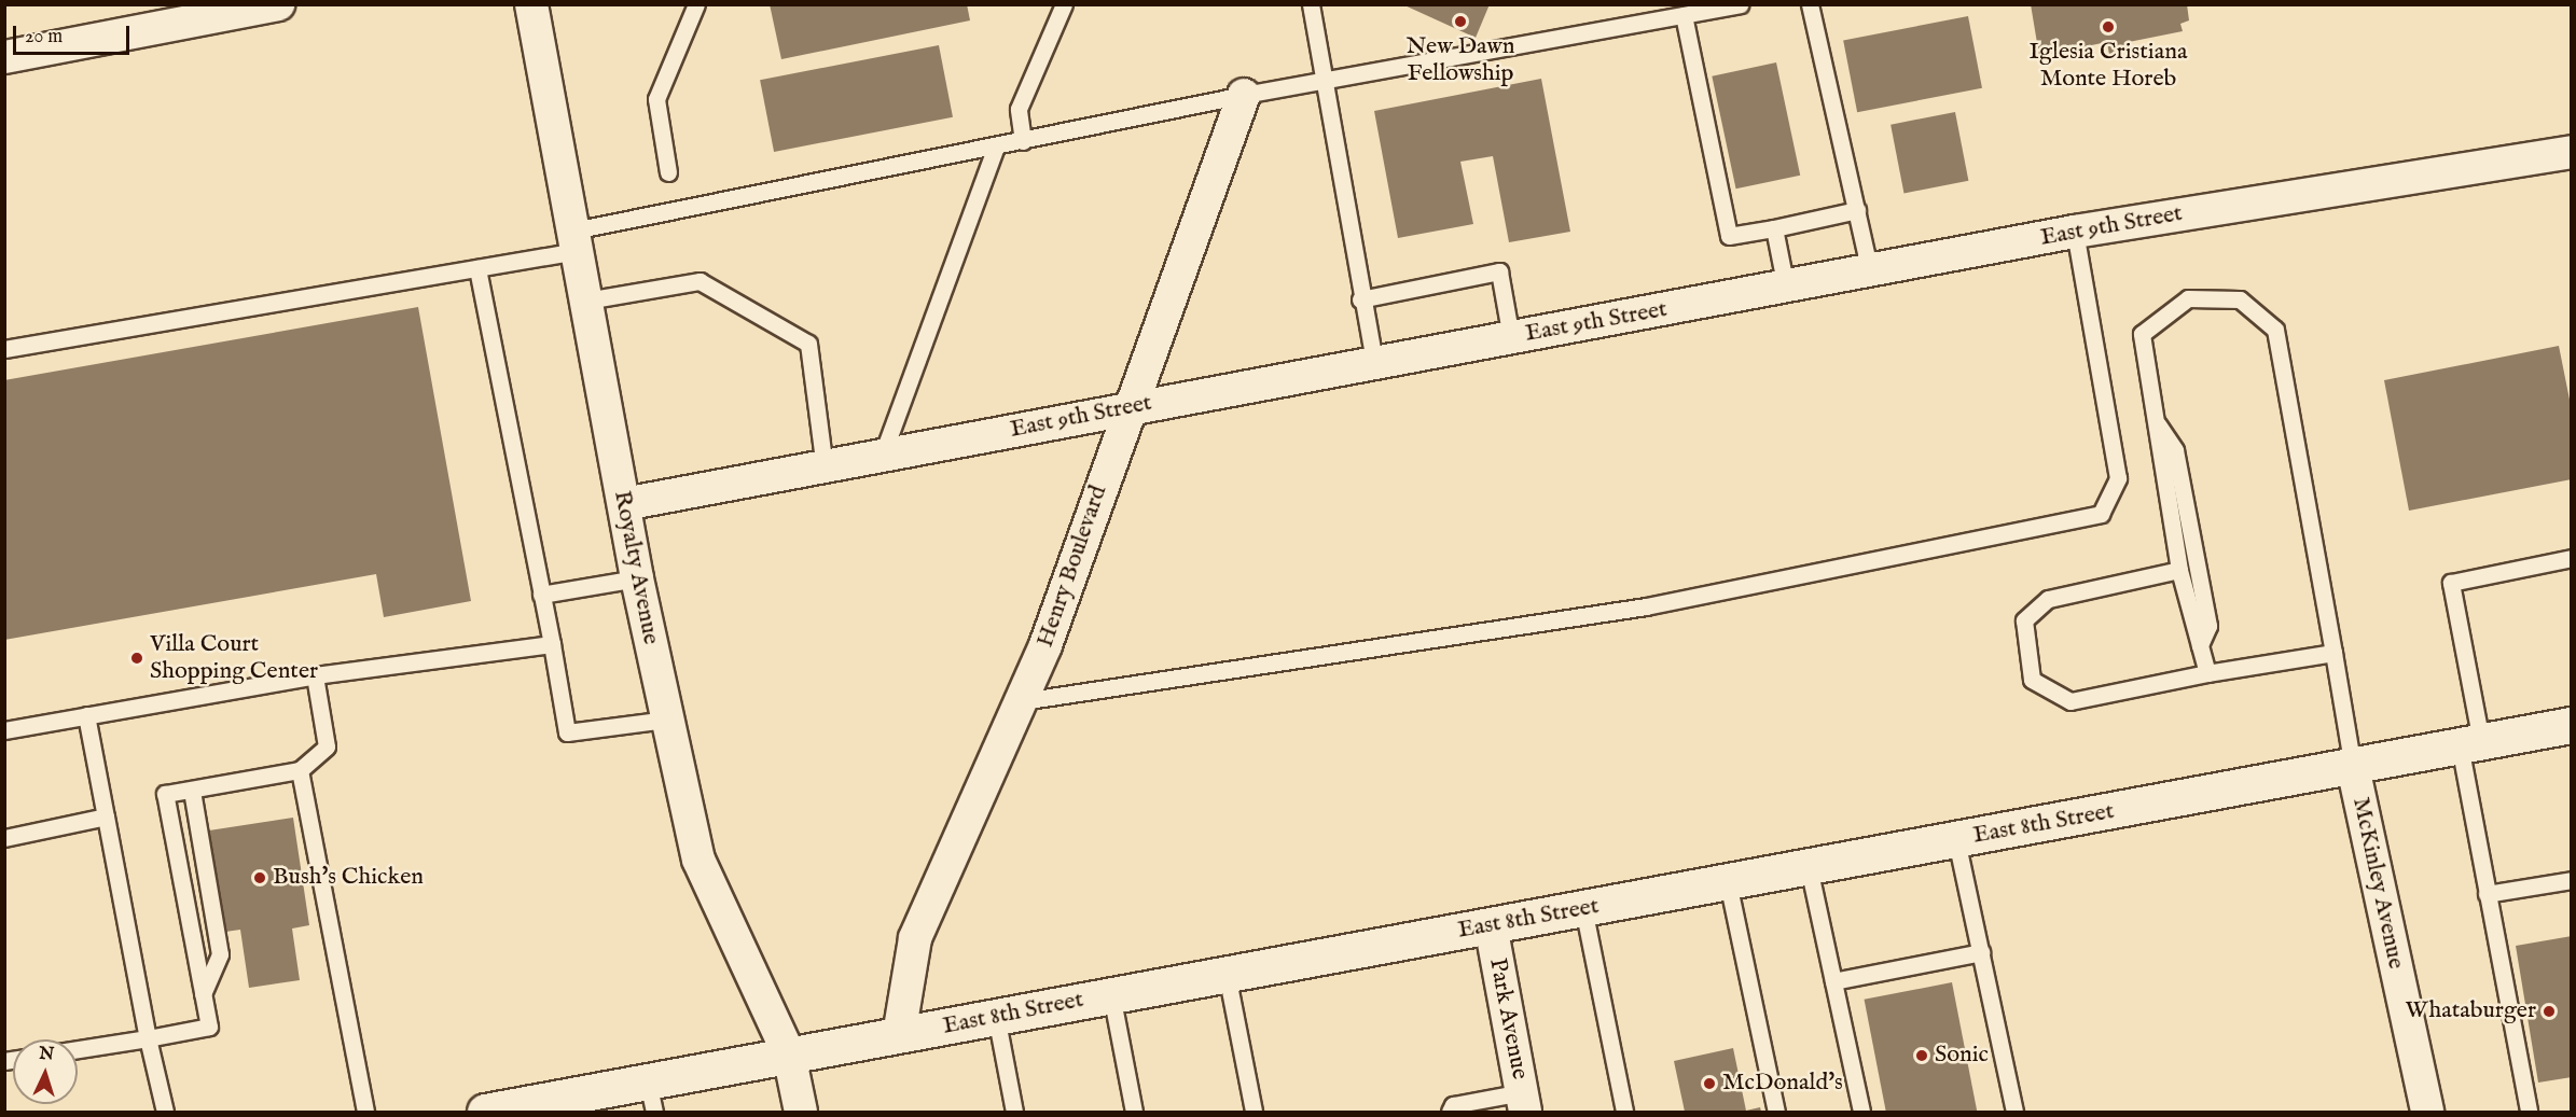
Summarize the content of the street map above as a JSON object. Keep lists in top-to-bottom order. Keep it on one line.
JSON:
{"streets":{"main road":["East 8th Street"],"street":["East 9th Street","Henry Boulevard","Royalty Avenue","McKinley Avenue","Park Avenue"]},"crossings":[["East 9th Street","Henry Boulevard"],["East 9th Street","Royalty Avenue"],["Henry Boulevard","East 8th Street"],["Royalty Avenue","East 8th Street"],["East 8th Street","McKinley Avenue"],["East 8th Street","Park Avenue"]],"places":["New Dawn Fellowship","Iglesia Cristiana Monte Horeb","Villa Court Shopping Center","Bush's Chicken","Whataburger","Sonic","McDonald's"],"scale_bar":"20 m","north":"top"}
